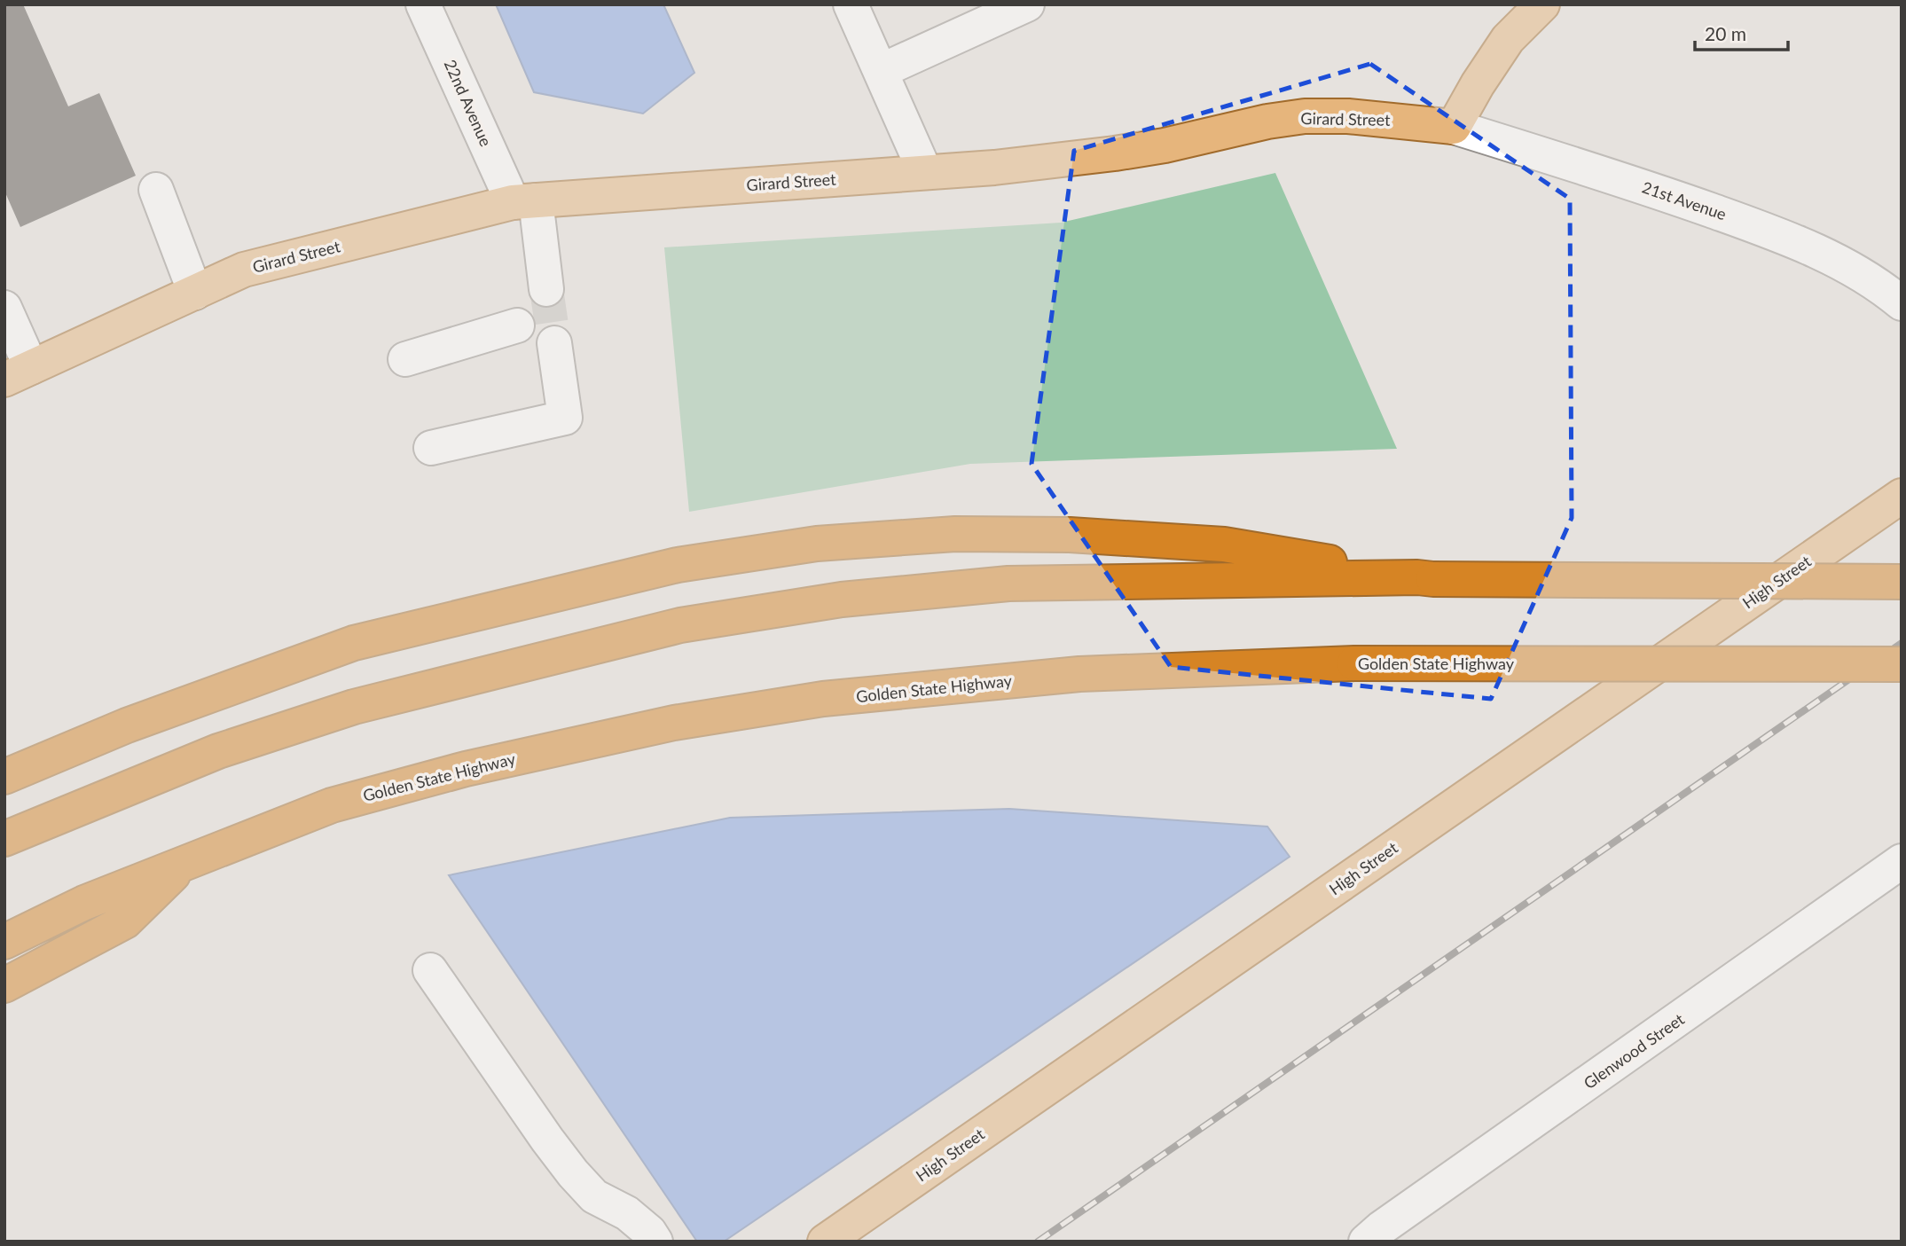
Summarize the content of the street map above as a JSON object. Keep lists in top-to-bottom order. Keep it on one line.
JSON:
{"streets":{"highway":["Golden State Highway"],"main road":["Girard Street","High Street"],"street":["22nd Avenue","21st Avenue","Glenwood Street"]},"crossings":[["22nd Avenue","Girard Street"],["Girard Street","21st Avenue"]],"scale_bar":"20 m"}
